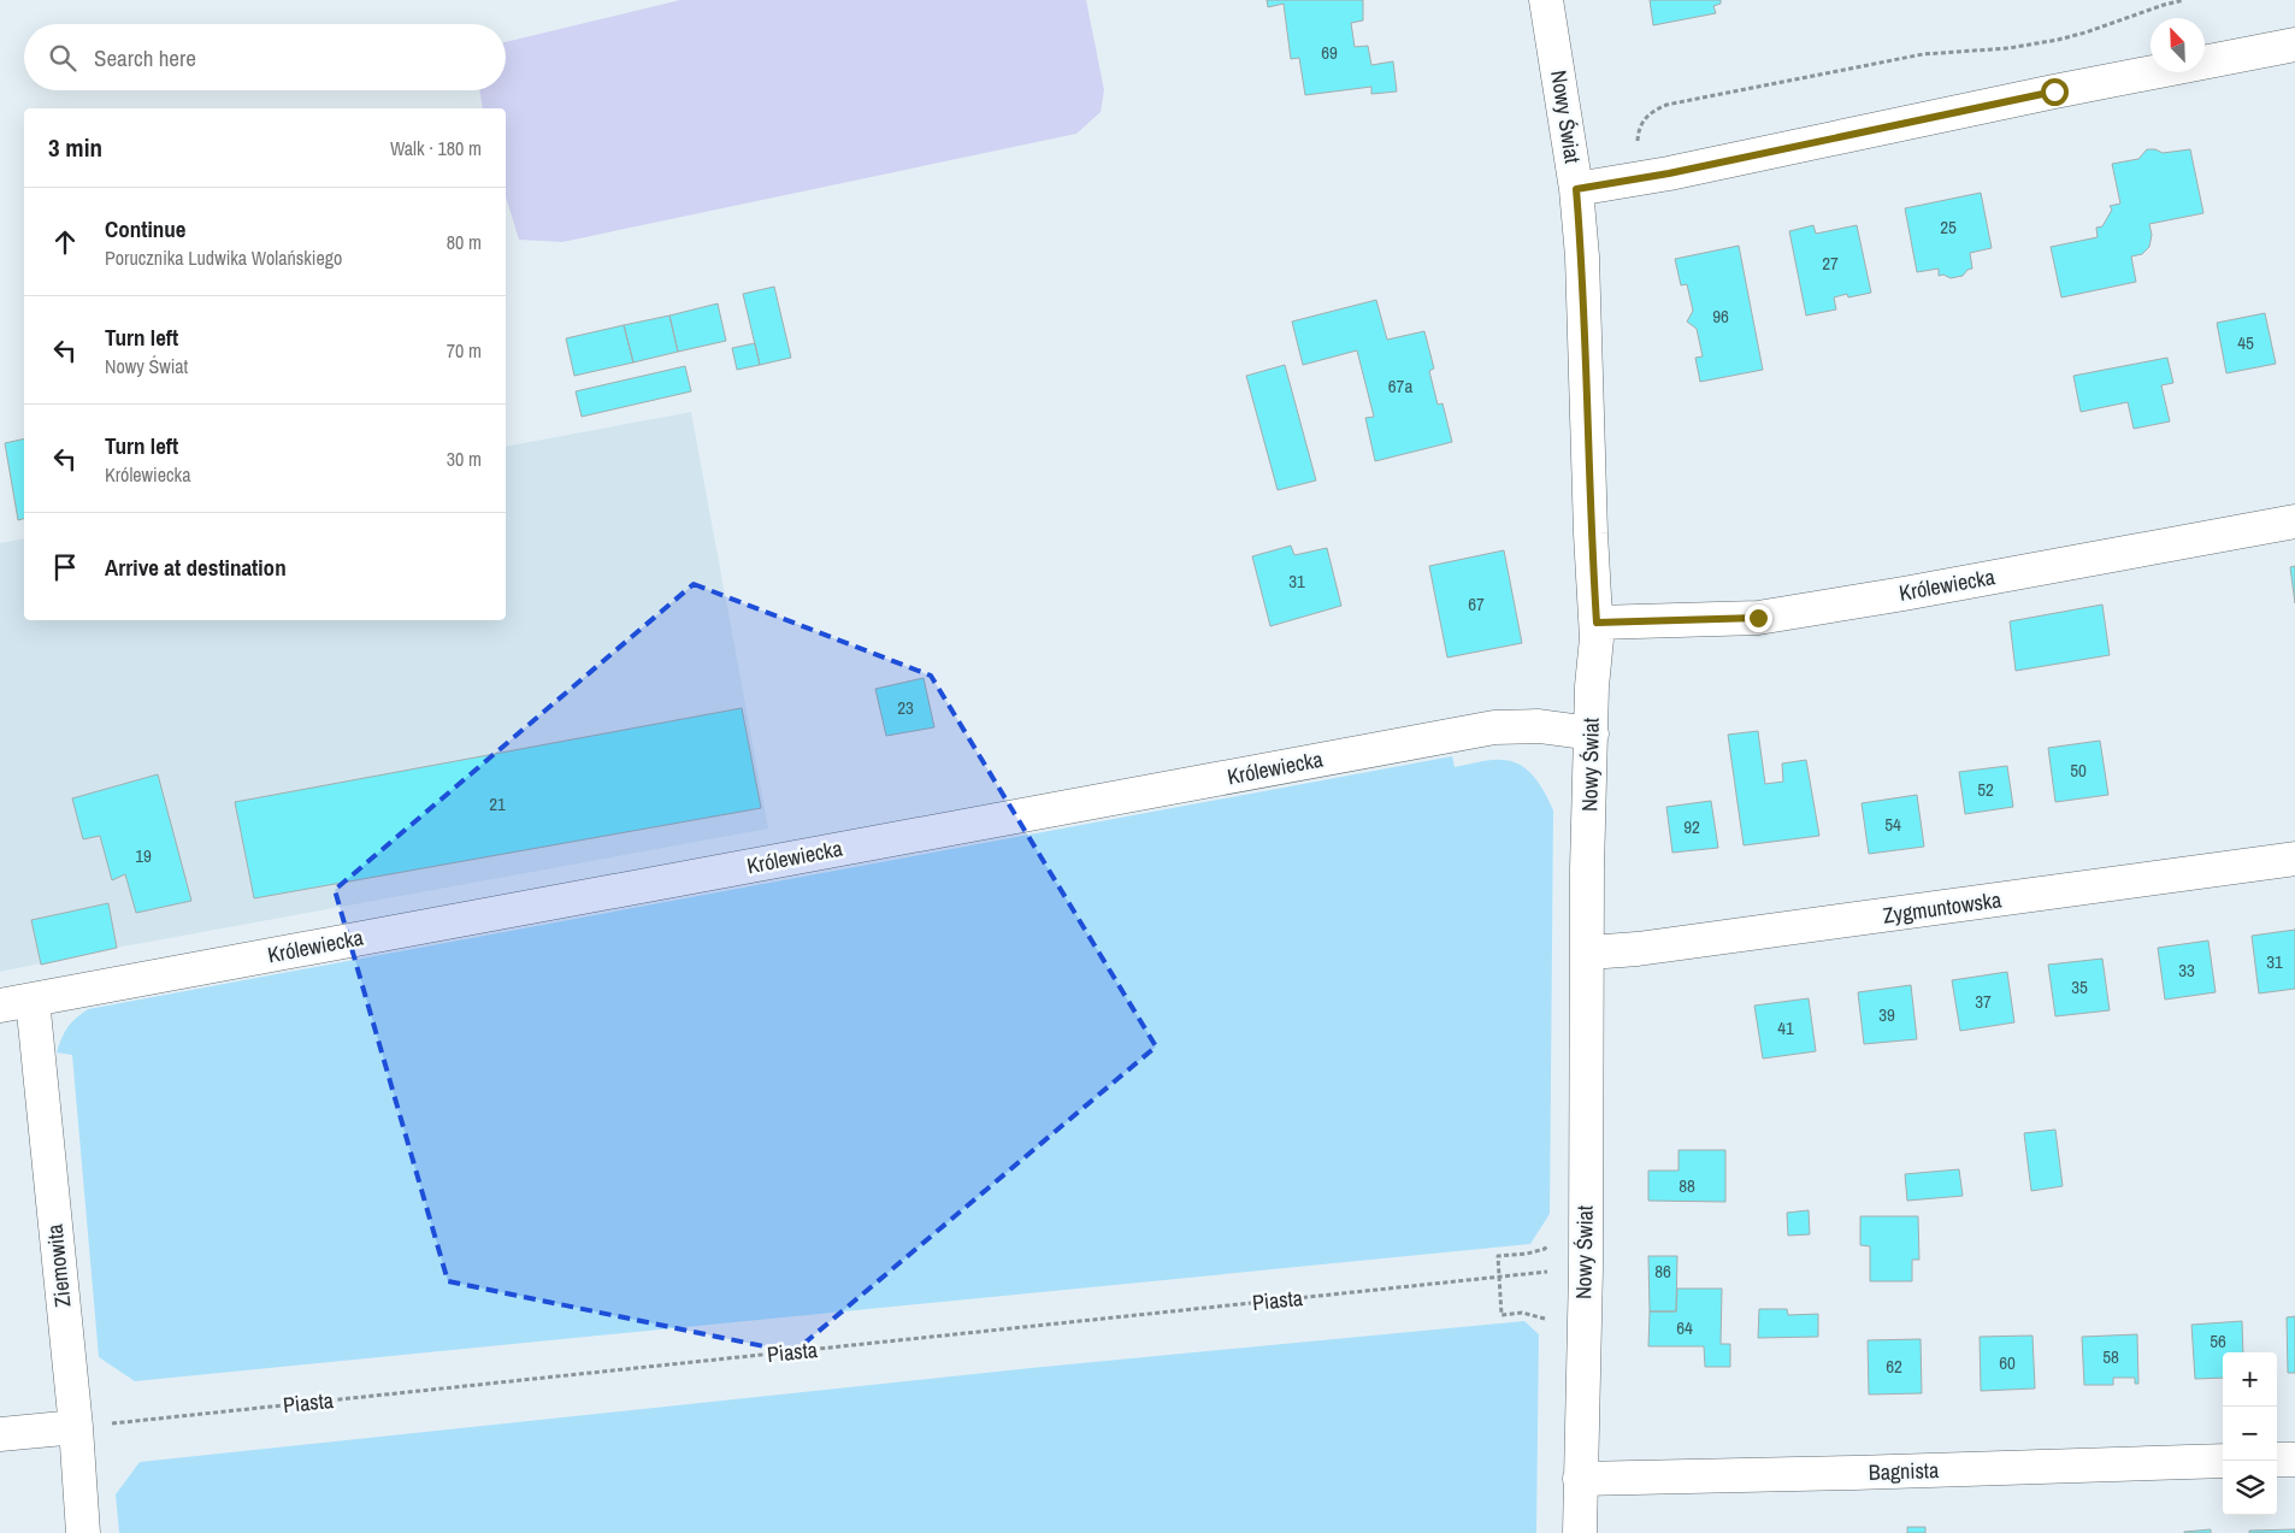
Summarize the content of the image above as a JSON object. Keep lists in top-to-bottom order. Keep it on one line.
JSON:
{"streets":{"street":["Nowy Świat","Królewiecka","Zygmuntowska","Ziemowita","Bagnista"],"path":["Piasta"]},"crossings":[["Nowy Świat","Królewiecka"],["Nowy Świat","Zygmuntowska"],["Nowy Świat","Piasta"],["Nowy Świat","Bagnista"],["Królewiecka","Ziemowita"],["Ziemowita","Piasta"]],"house_numbers":["69","25","27","96","45","67a","31","67","23","50","52","21","54","92","19","31","33","35","37","39","41","88","86","64","56","58","60","62"],"north":"top left","page":{"search":"Search here","heading":["3 min","Walk · 180 m"],"list":[["Continue","Porucznika Ludwika Wolańskiego","80 m"],["Turn left","Nowy Świat","70 m"],["Turn left","Królewiecka","30 m"],"Arrive at destination"],"map_buttons":["+","−"]}}
